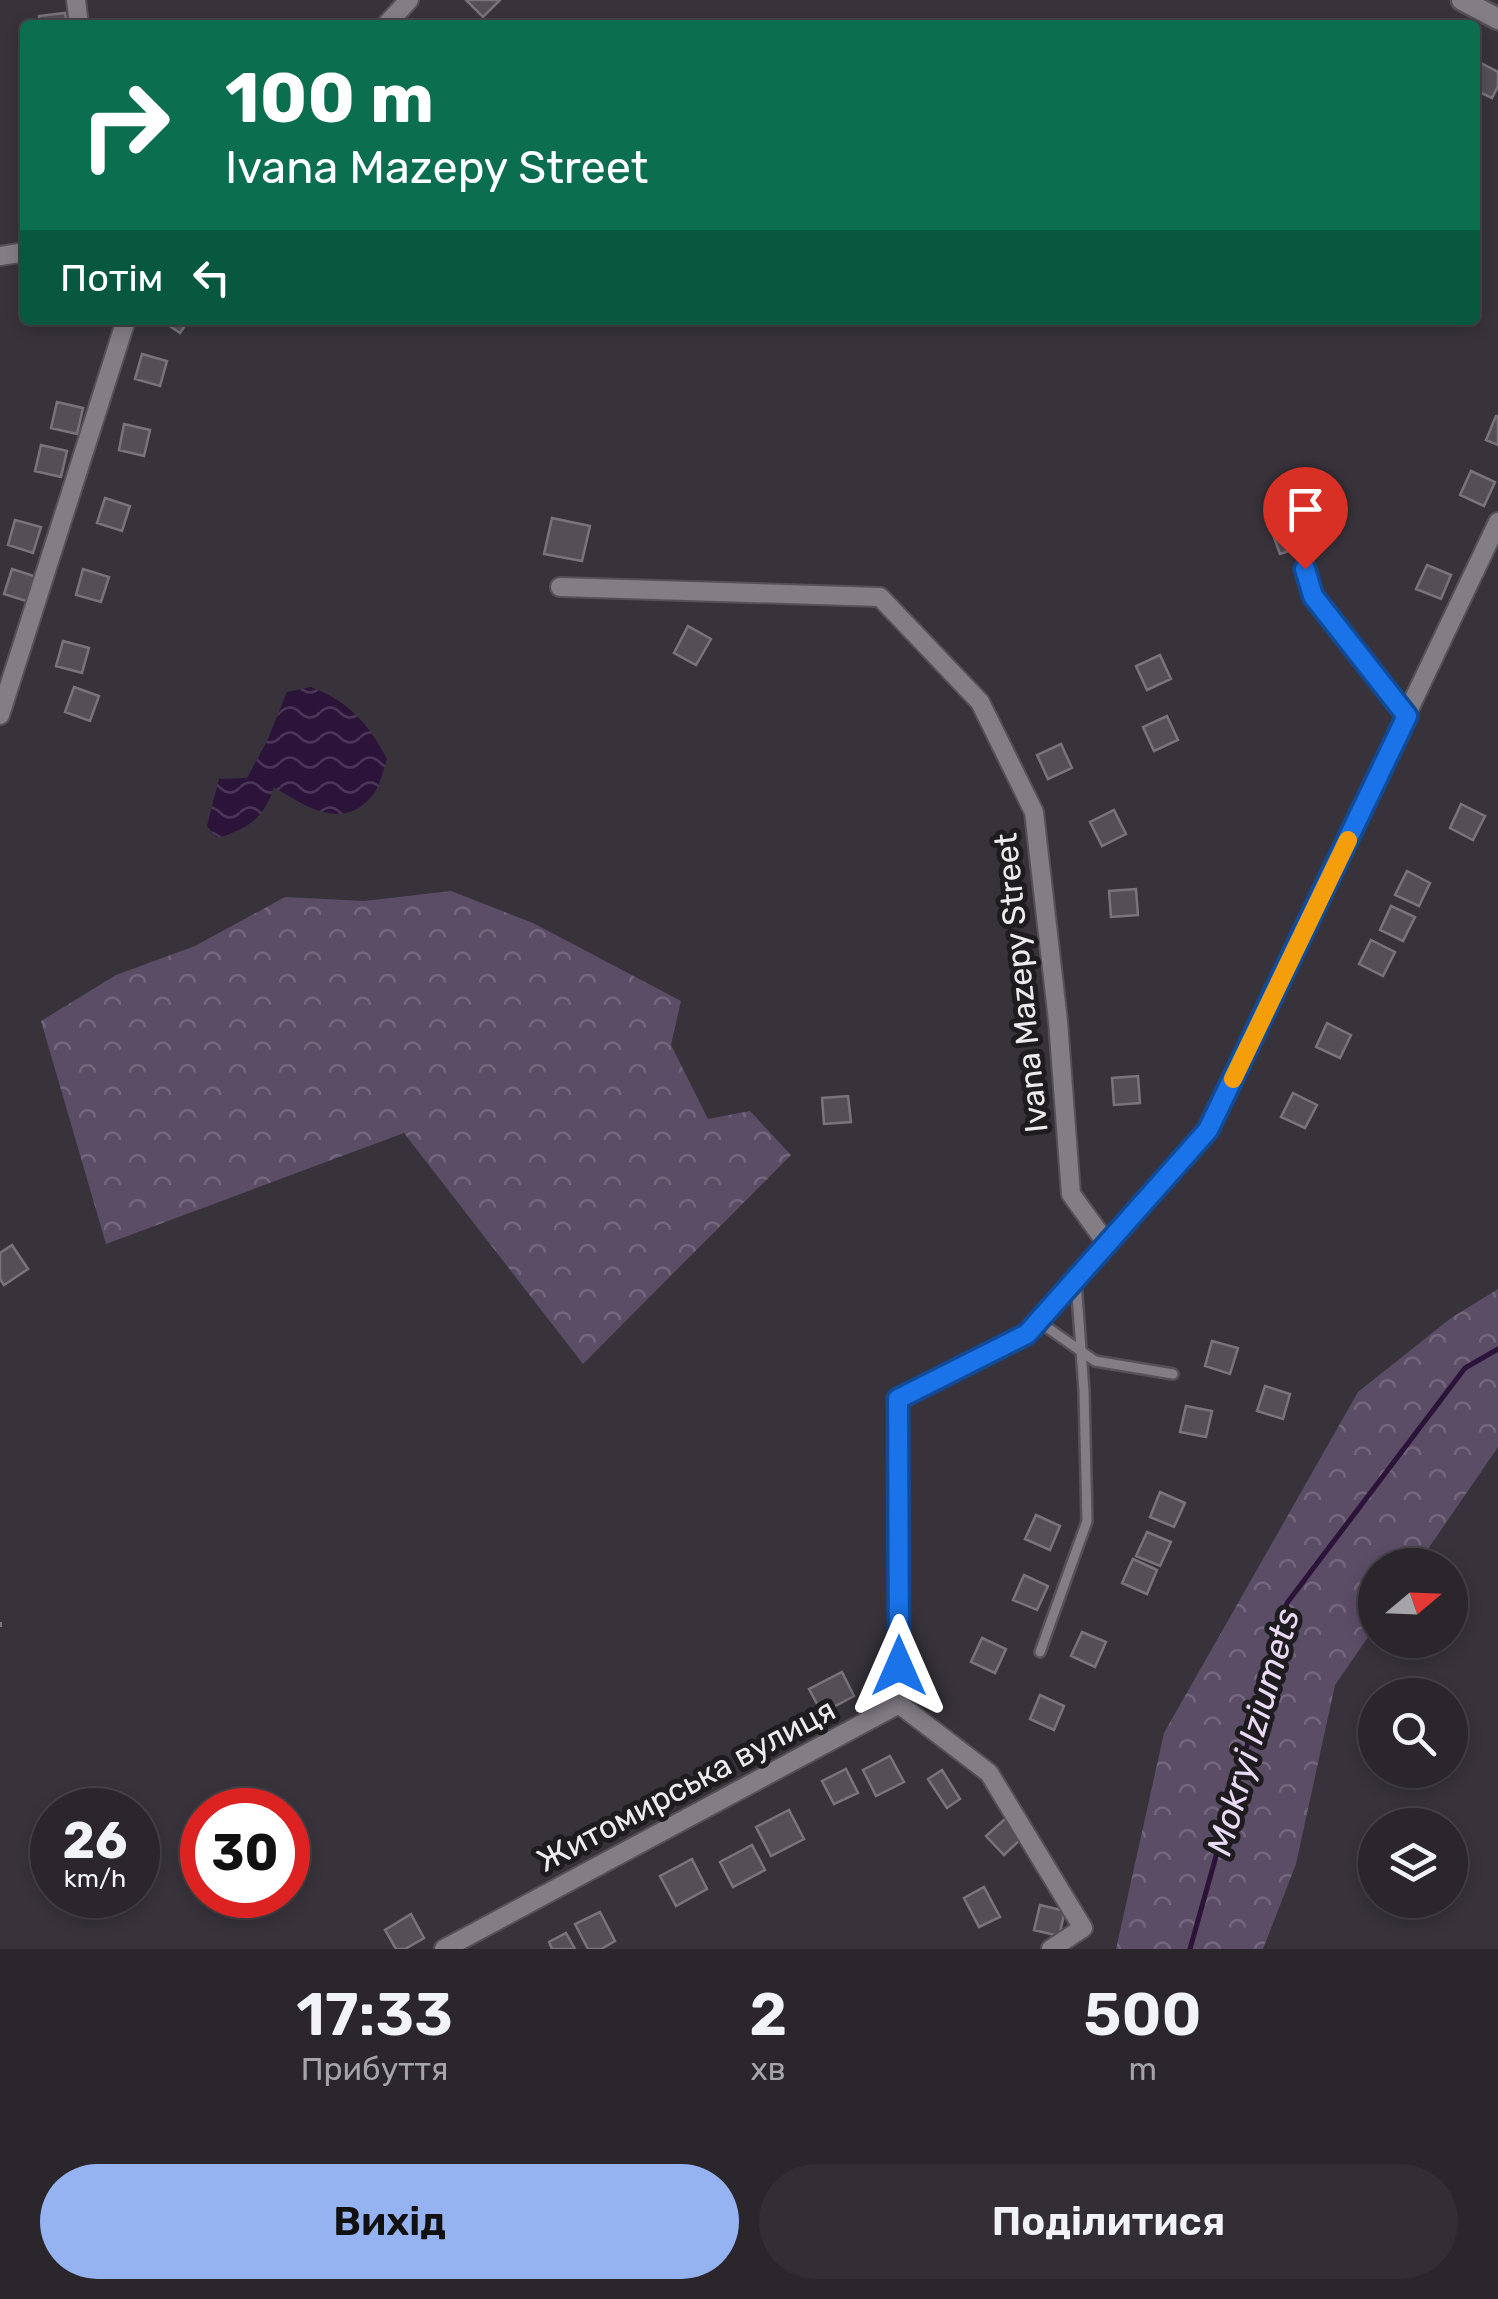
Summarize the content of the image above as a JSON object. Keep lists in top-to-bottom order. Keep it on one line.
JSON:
{"streets":{"street":["Ivana Mazepy Street","Житомирська вулиця"]},"water":["Mokryi Iziumets"],"north":"right","page":{"turn":["100 m","Ivana Mazepy Street"],"then":"Потім","speed":"26 km/h","limit":"30","eta":["17:33","Прибуття","2","хв","500","m"],"buttons":["Вихід","Поділитися"]}}
